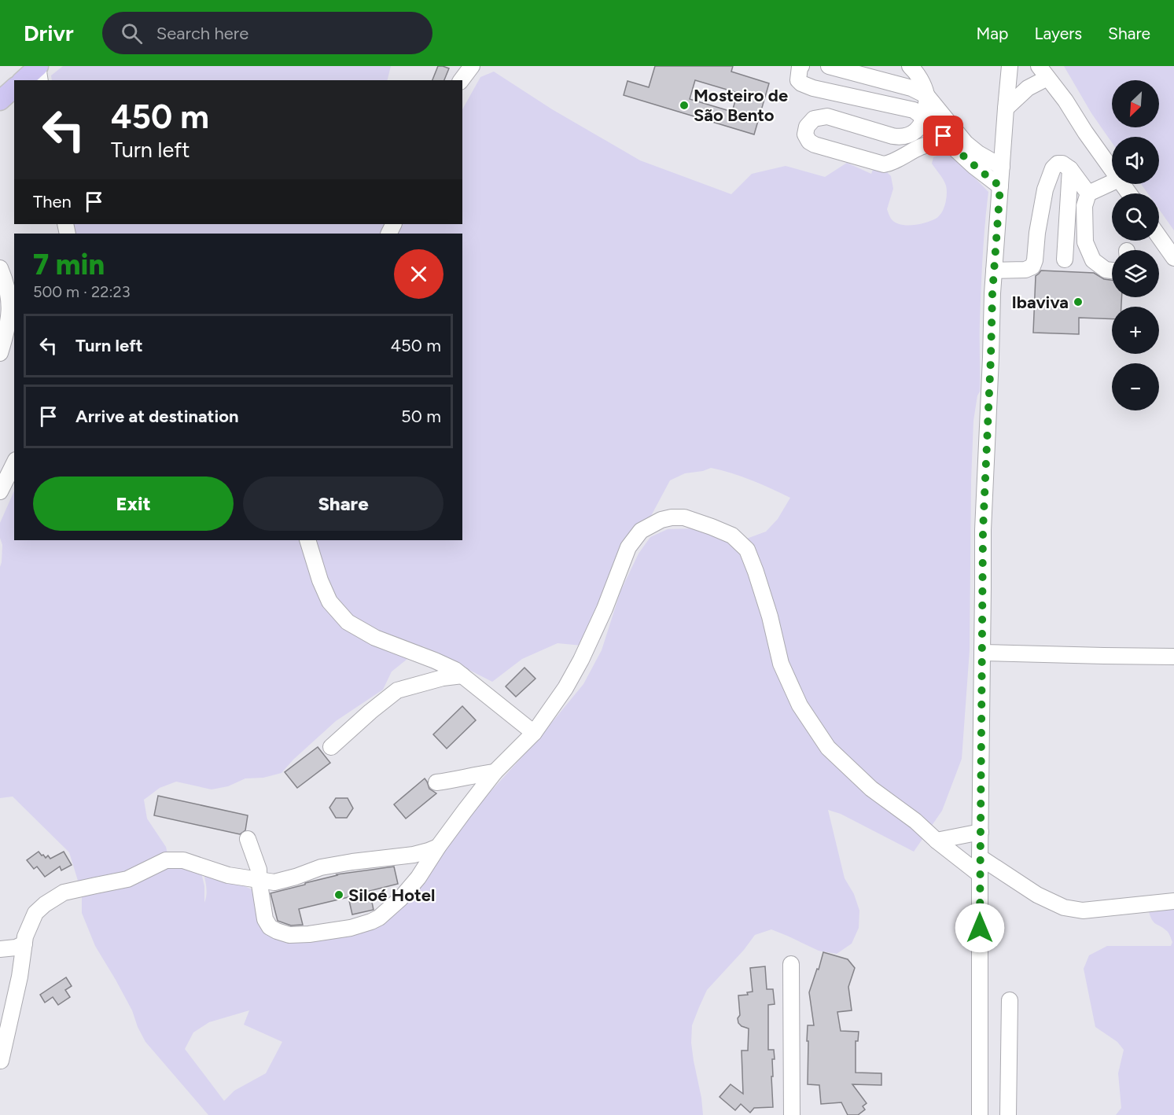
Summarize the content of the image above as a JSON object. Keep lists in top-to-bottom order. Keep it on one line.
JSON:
{"places":["Mosteiro de São Bento","Ibaviva","Siloé Hotel"],"north":"bottom left","page":{"header":"Drivr","search":"Search here","nav":["Map","Layers","Share"],"map_buttons":["+","−"],"turn":["450 m","Turn left"],"then":"Then","heading":["7 min","500 m · 22:23"],"list":[{"name":"Turn left","value":"450 m"},{"name":"Arrive at destination","value":"50 m"}],"buttons":["Exit","Share"]}}
